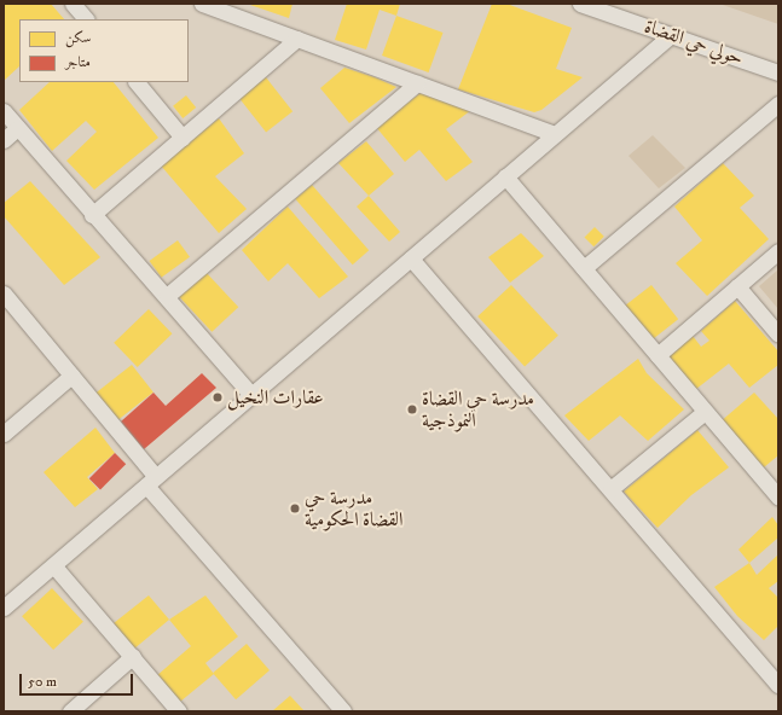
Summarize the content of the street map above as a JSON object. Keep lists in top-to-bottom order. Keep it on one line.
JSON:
{"streets":{"street":["حولي حي القضاة"]},"places":["عقارات النخيل","مدرسة حي القضاة النموذجية","مدرسة حي القضاة الحكومية"],"legend":["سكن","متاجر"],"scale_bar":"50 m"}
